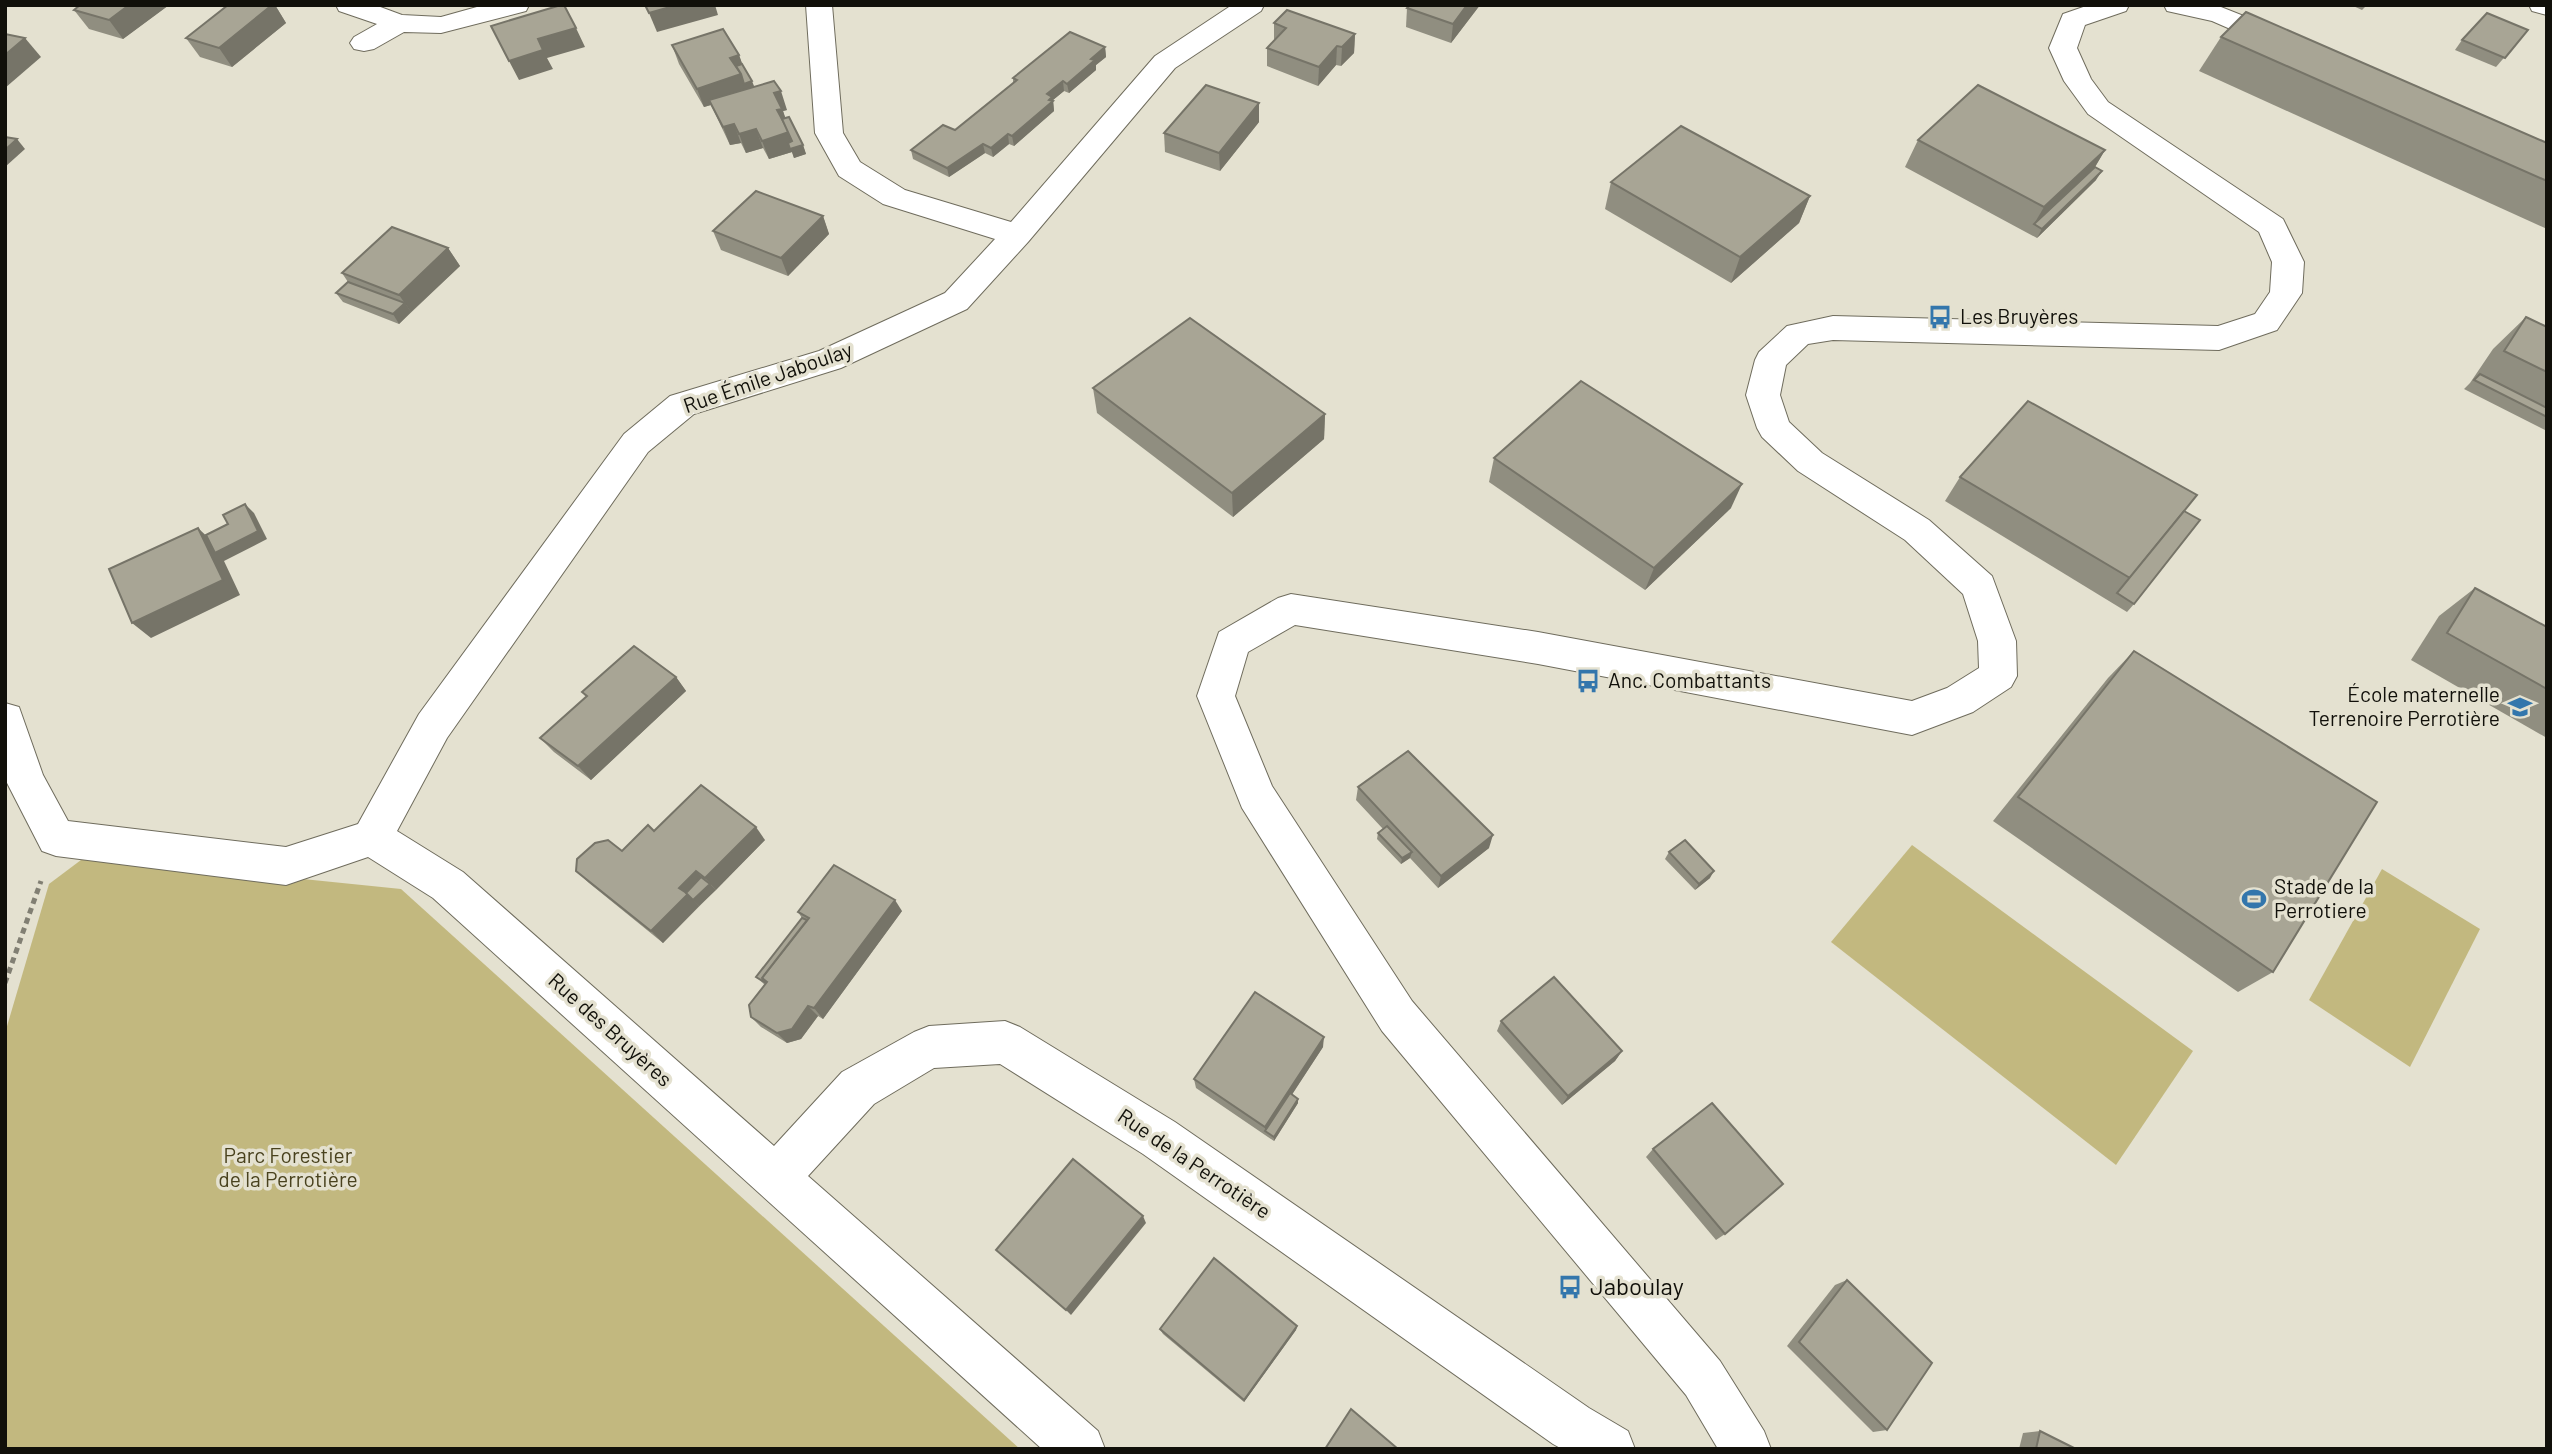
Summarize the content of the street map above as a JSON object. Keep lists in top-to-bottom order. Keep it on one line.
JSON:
{"streets":{"street":["Rue Émile Jaboulay","Rue des Bruyères","Rue de la Perrotière"]},"crossings":[["Rue Émile Jaboulay","Rue des Bruyères"],["Rue des Bruyères","Rue de la Perrotière"]],"parks":["Parc Forestier de la Perrotière"],"places":{"bus stop":["Les Bruyères","Anc. Combattants","Jaboulay"],"school or university":["École maternelle Terrenoire Perrotière"],"sports":["Stade de la Perrotiere"]}}
